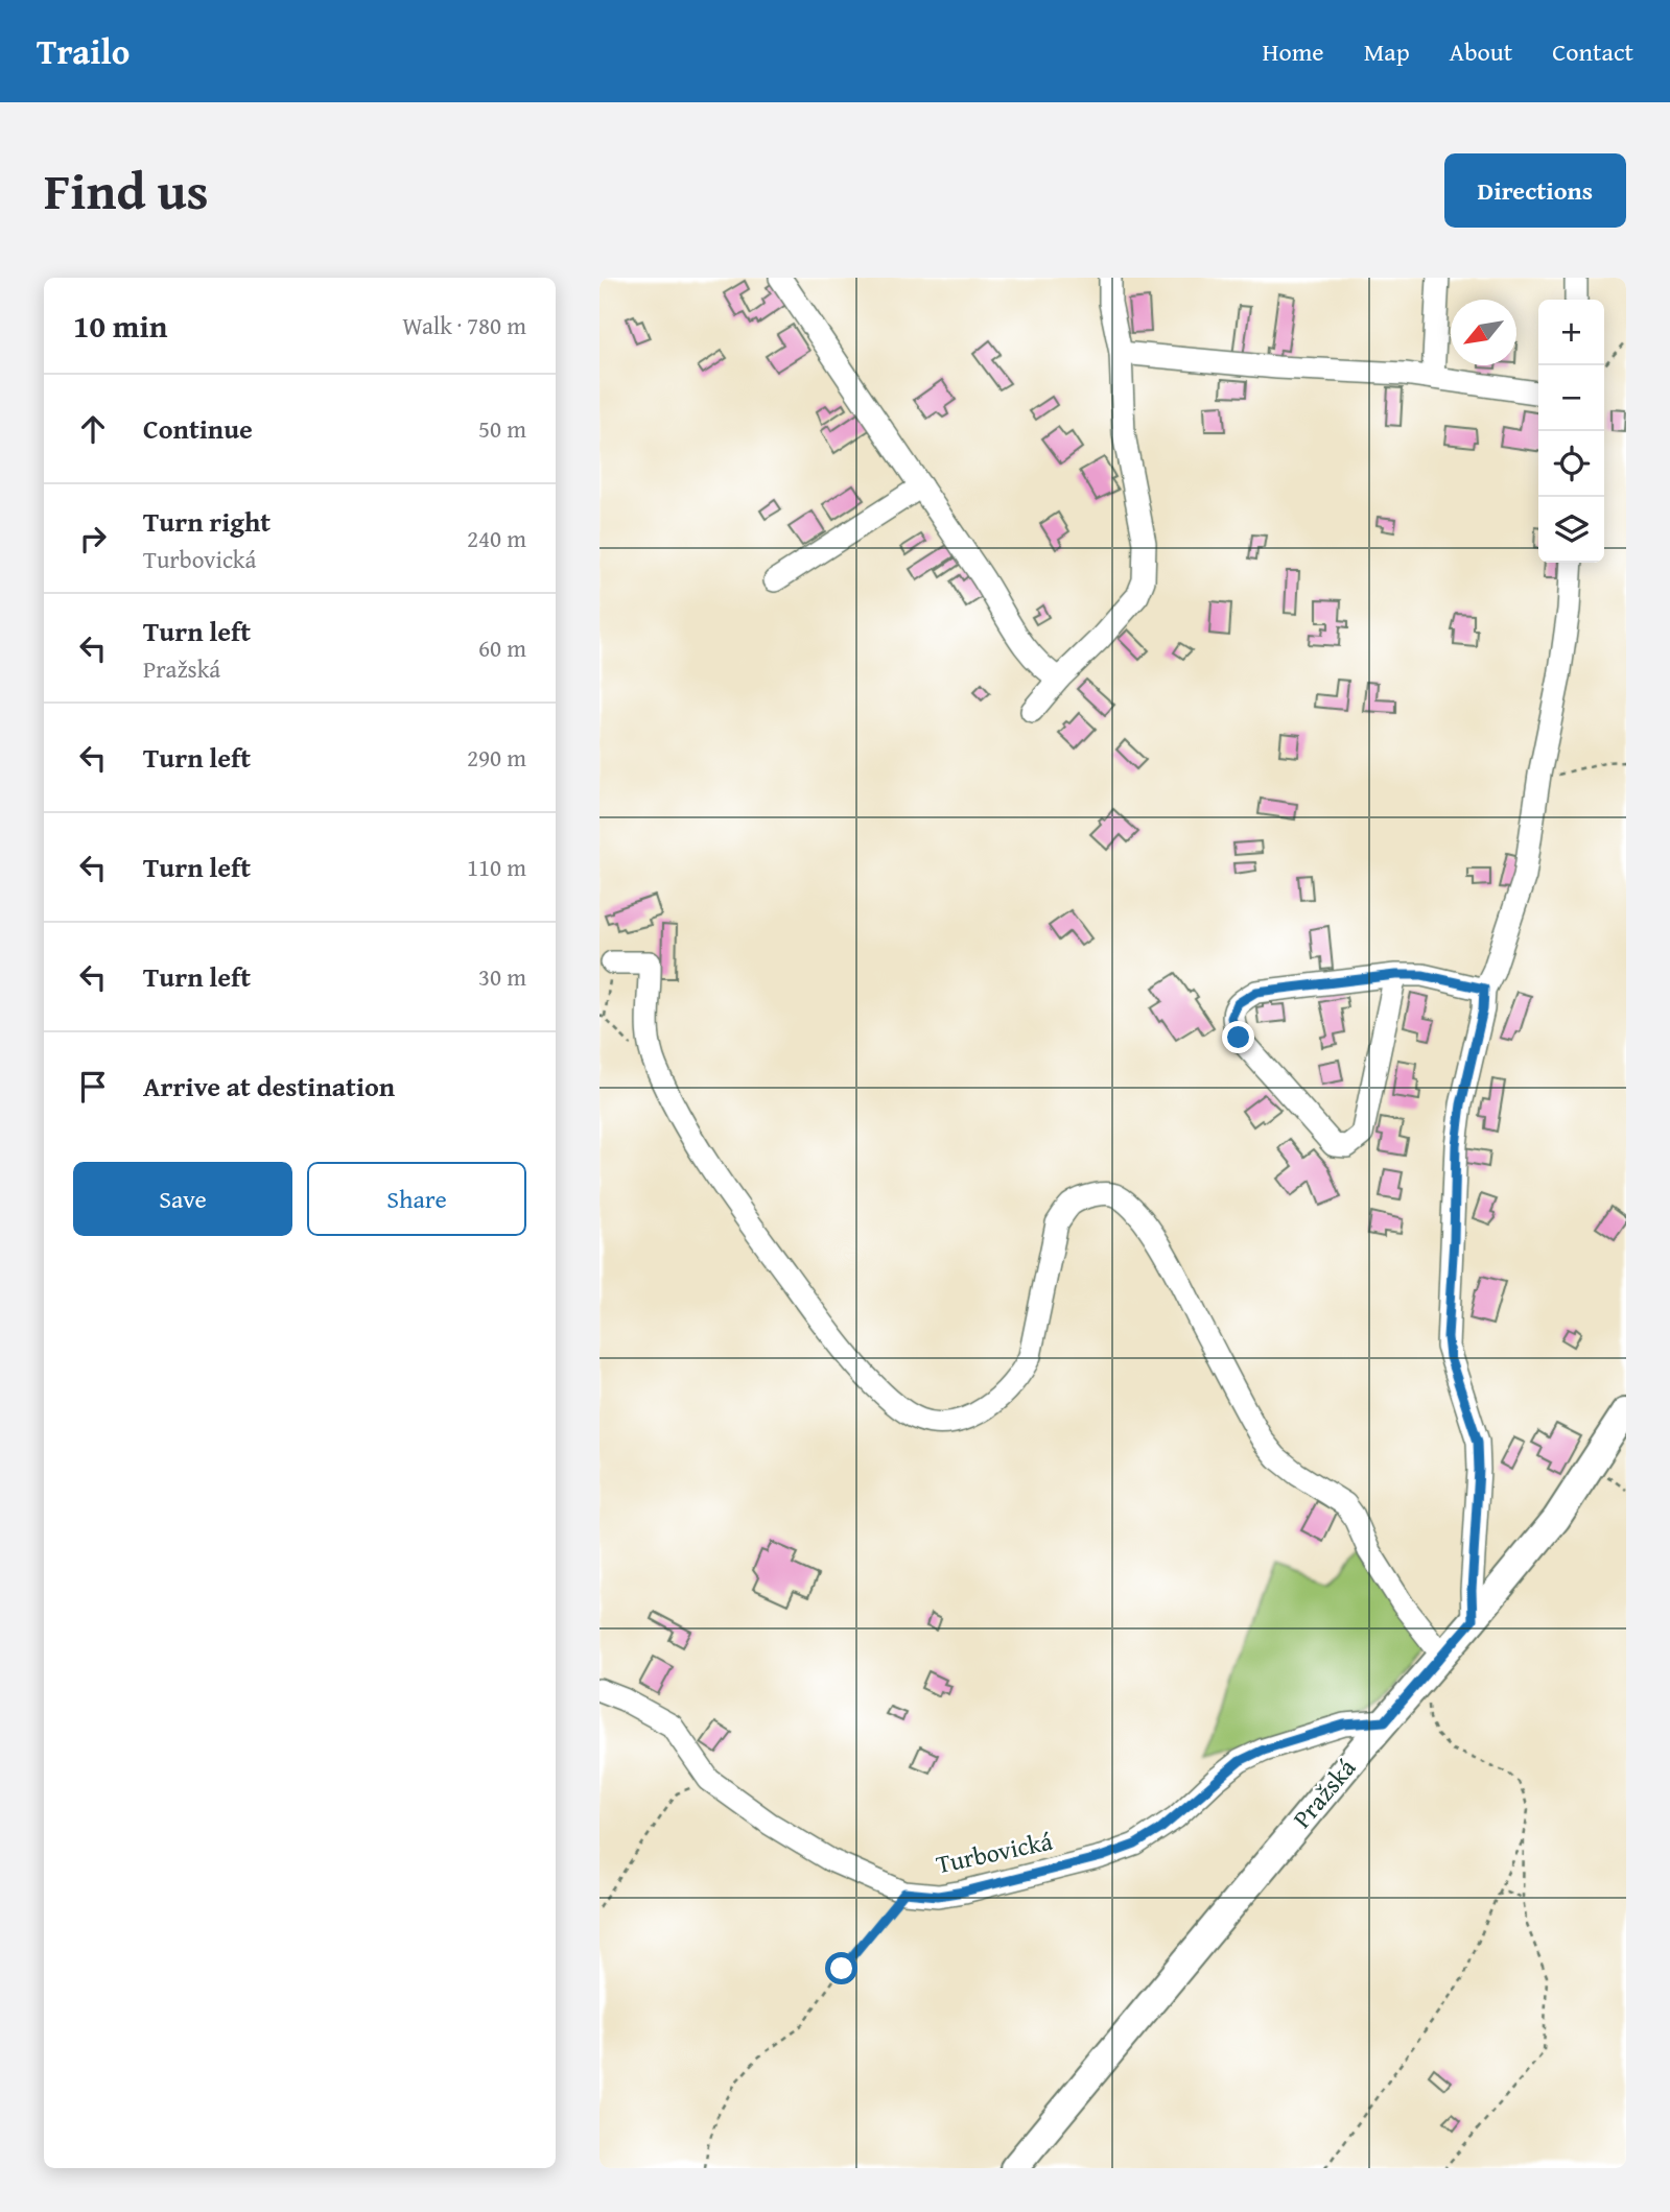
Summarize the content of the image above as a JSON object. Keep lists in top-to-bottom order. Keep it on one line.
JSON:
{"streets":{"main road":["Pražská"],"street":["Turbovická"]},"crossings":[["Pražská","Turbovická"]],"north":"bottom left","page":{"header":"Trailo","nav":["Home","Map","About","Contact"],"title":"Find us","buttons":["Directions",["Save","Share"]],"heading":["10 min","Walk · 780 m"],"map_buttons":["+","−"],"list":[["Continue","50 m"],["Turn right","Turbovická","240 m"],["Turn left","Pražská","60 m"],["Turn left","290 m"],["Turn left","110 m"],["Turn left","30 m"],"Arrive at destination"]}}
